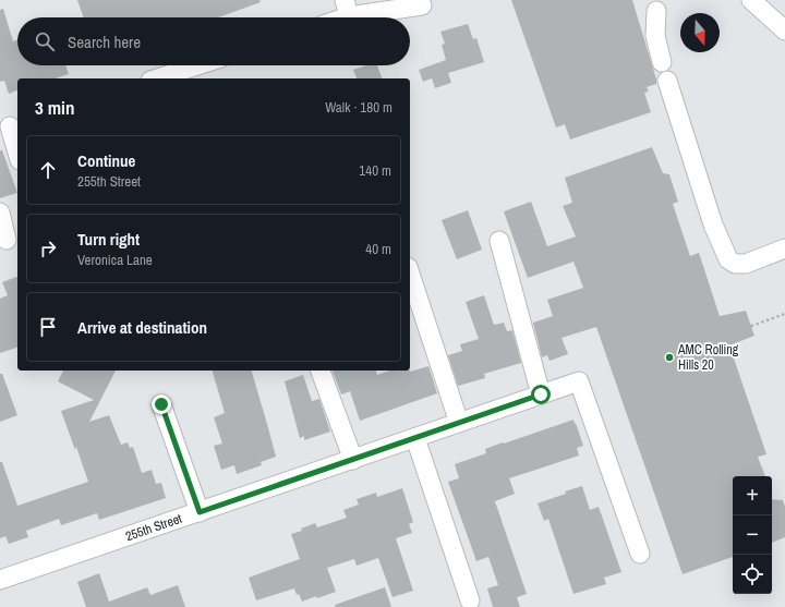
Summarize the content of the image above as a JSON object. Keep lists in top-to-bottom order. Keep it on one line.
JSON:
{"streets":{"street":["255th Street"]},"places":["AMC Rolling Hills 20"],"north":"bottom","page":{"search":"Search here","heading":["3 min","Walk · 180 m"],"list":[["Continue","255th Street","140 m"],["Turn right","Veronica Lane","40 m"],"Arrive at destination"],"map_buttons":["+","−"]}}
